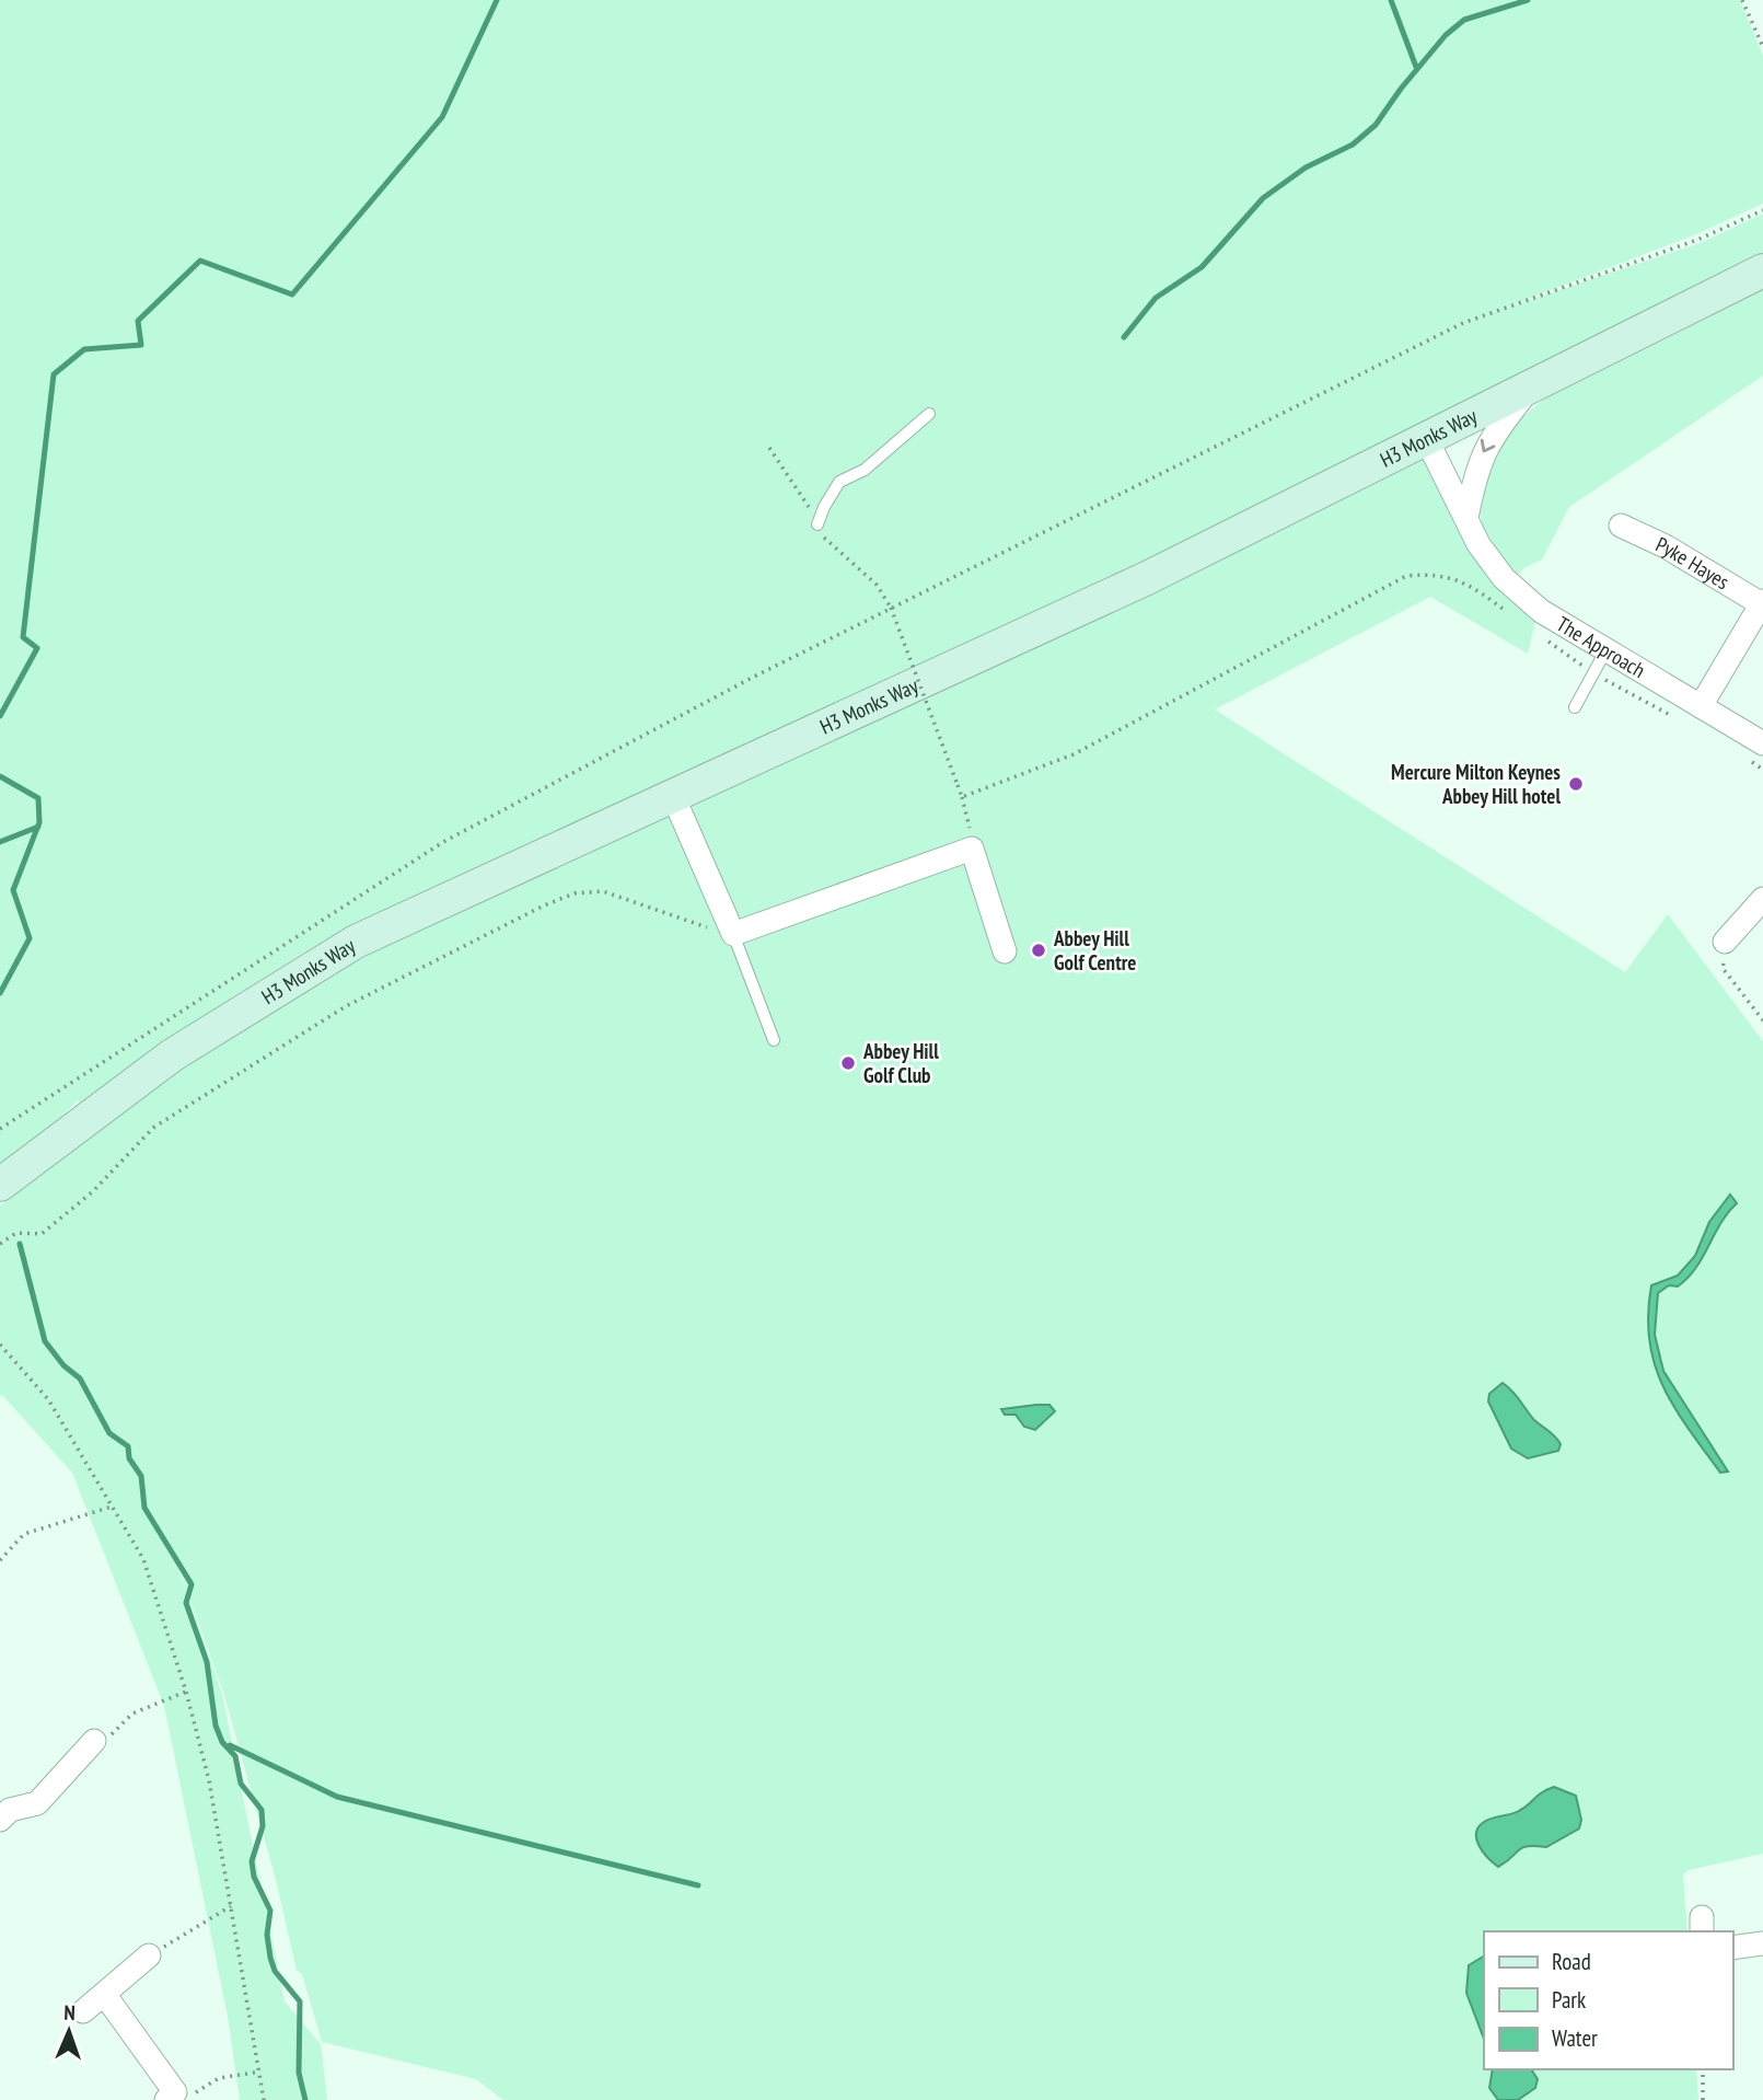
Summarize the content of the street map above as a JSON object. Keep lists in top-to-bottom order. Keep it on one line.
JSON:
{"streets":{"street":["H3 Monks Way","Pyke Hayes","The Approach"]},"crossings":[["H3 Monks Way","The Approach"],["Pyke Hayes","The Approach"]],"places":["Mercure Milton Keynes Abbey Hill hotel","Abbey Hill Golf Centre","Abbey Hill Golf Club"],"legend":["Road","Park","Water"],"north":"top"}
